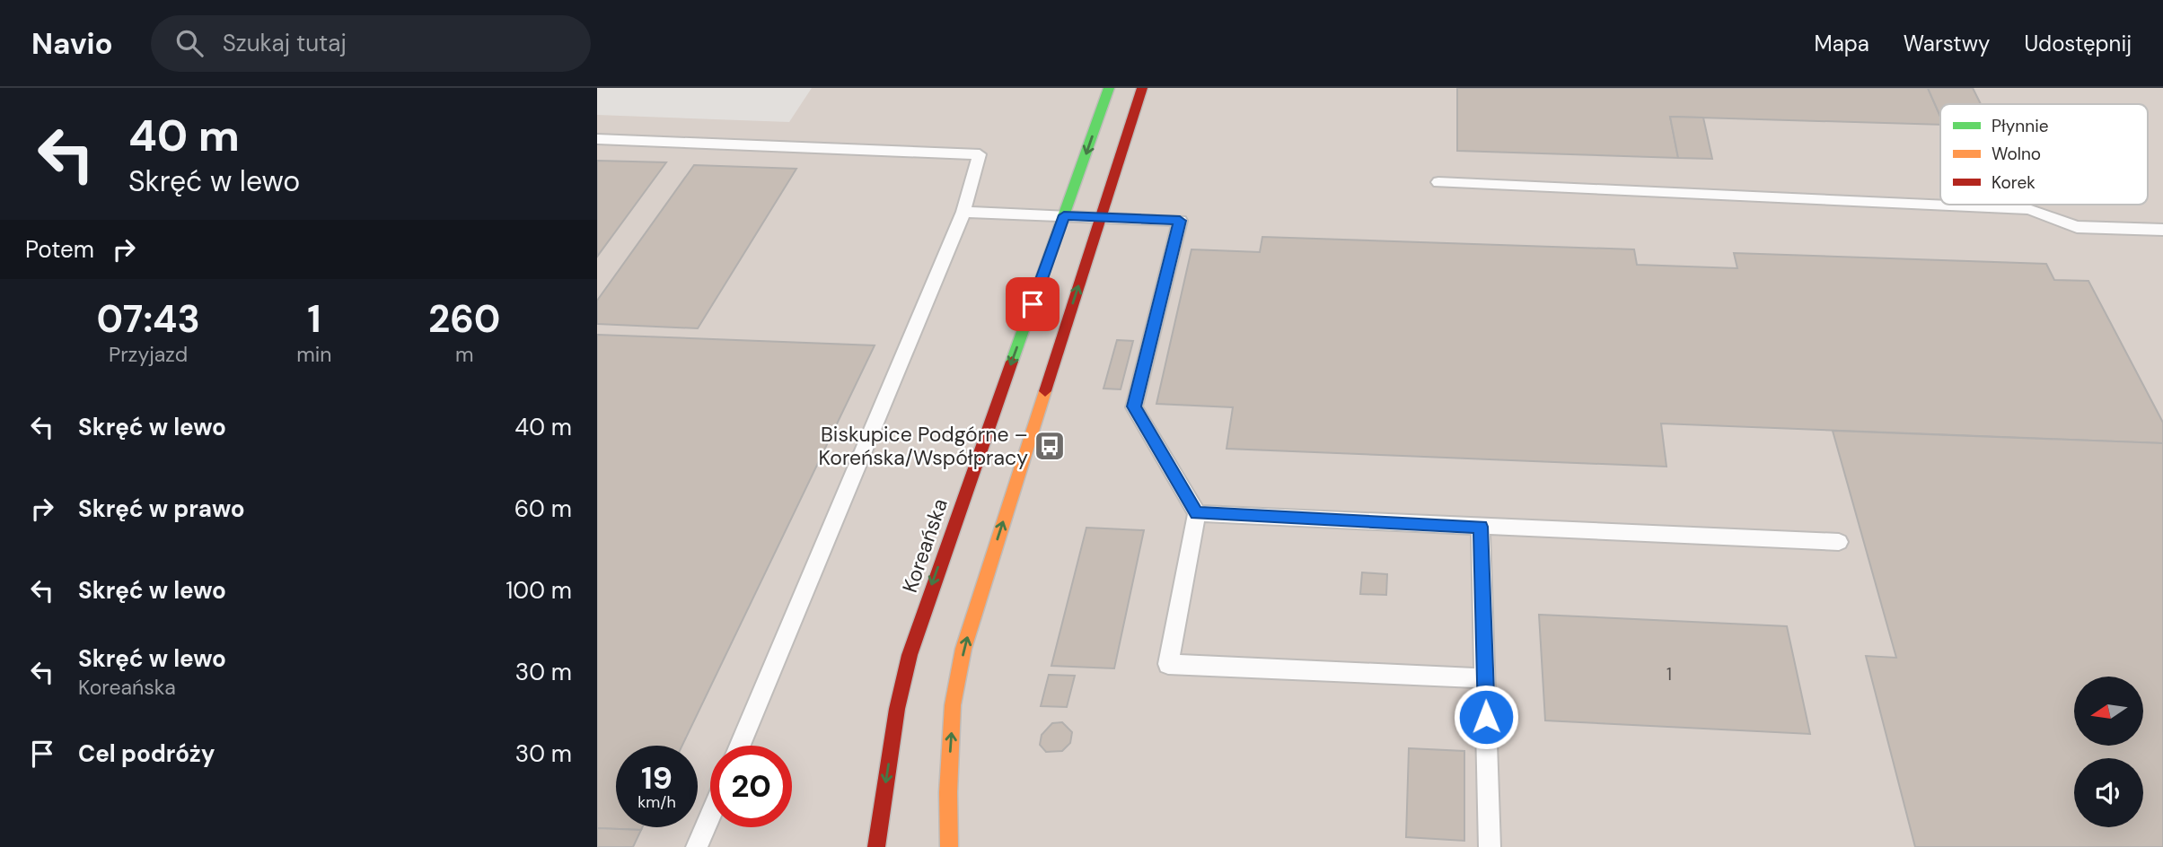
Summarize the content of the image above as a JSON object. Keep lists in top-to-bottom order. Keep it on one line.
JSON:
{"streets":{"street":["Koreańska"]},"places":{"bus stop":["Biskupice Podgórne – Koreńska/Współpracy"]},"house_numbers":["1"],"legend":["Płynnie","Wolno","Korek"],"north":"left","page":{"header":"Navio","search":"Szukaj tutaj","nav":["Mapa","Warstwy","Udostępnij"],"turn":["40 m","Skręć w lewo"],"then":"Potem","eta":["07:43","Przyjazd","1","min","260","m"],"list":[{"name":"Skręć w lewo","value":"40 m"},{"name":"Skręć w prawo","value":"60 m"},{"name":"Skręć w lewo","value":"100 m"},{"name":"Skręć w lewo","note":"Koreańska","value":"30 m"},{"name":"Cel podróży","value":"30 m"}],"speed":"19 km/h","limit":"20"}}
